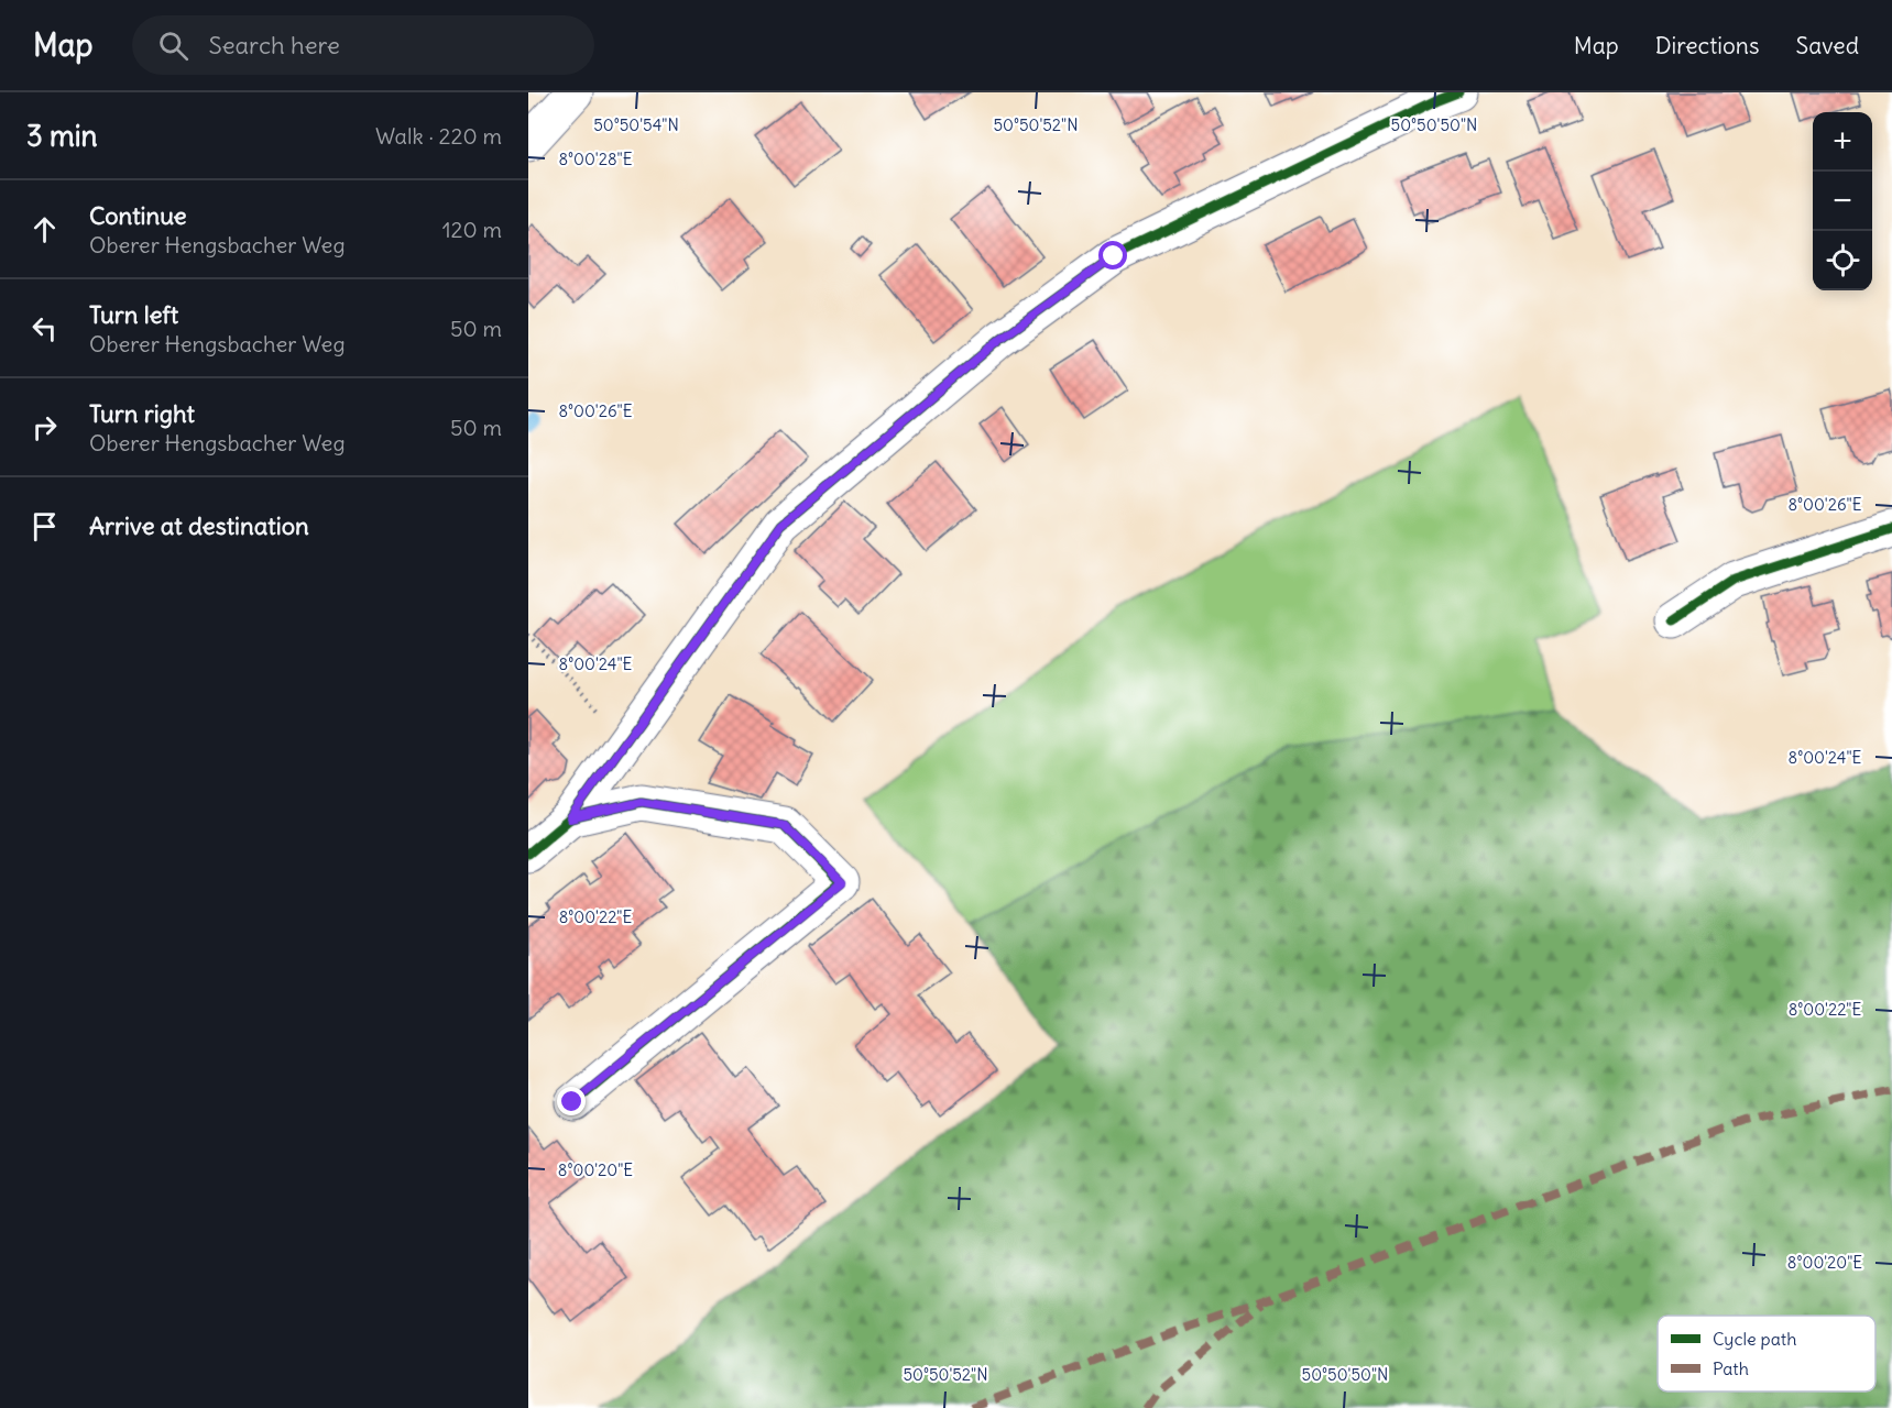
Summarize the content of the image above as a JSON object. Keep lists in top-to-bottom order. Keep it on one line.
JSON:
{"legend":["Cycle path","Path"],"page":{"header":"Map","search":"Search here","nav":["Map","Directions","Saved"],"heading":["3 min","Walk · 220 m"],"map_buttons":["+","−"],"list":[["Continue","Oberer Hengsbacher Weg","120 m"],["Turn left","Oberer Hengsbacher Weg","50 m"],["Turn right","Oberer Hengsbacher Weg","50 m"],"Arrive at destination"]},"coordinates":["50°50'54\"N","50°50'52\"N","50°50'50\"N","8°00'28\"E","8°00'26\"E","8°00'24\"E","8°00'22\"E","8°00'20\"E"]}
